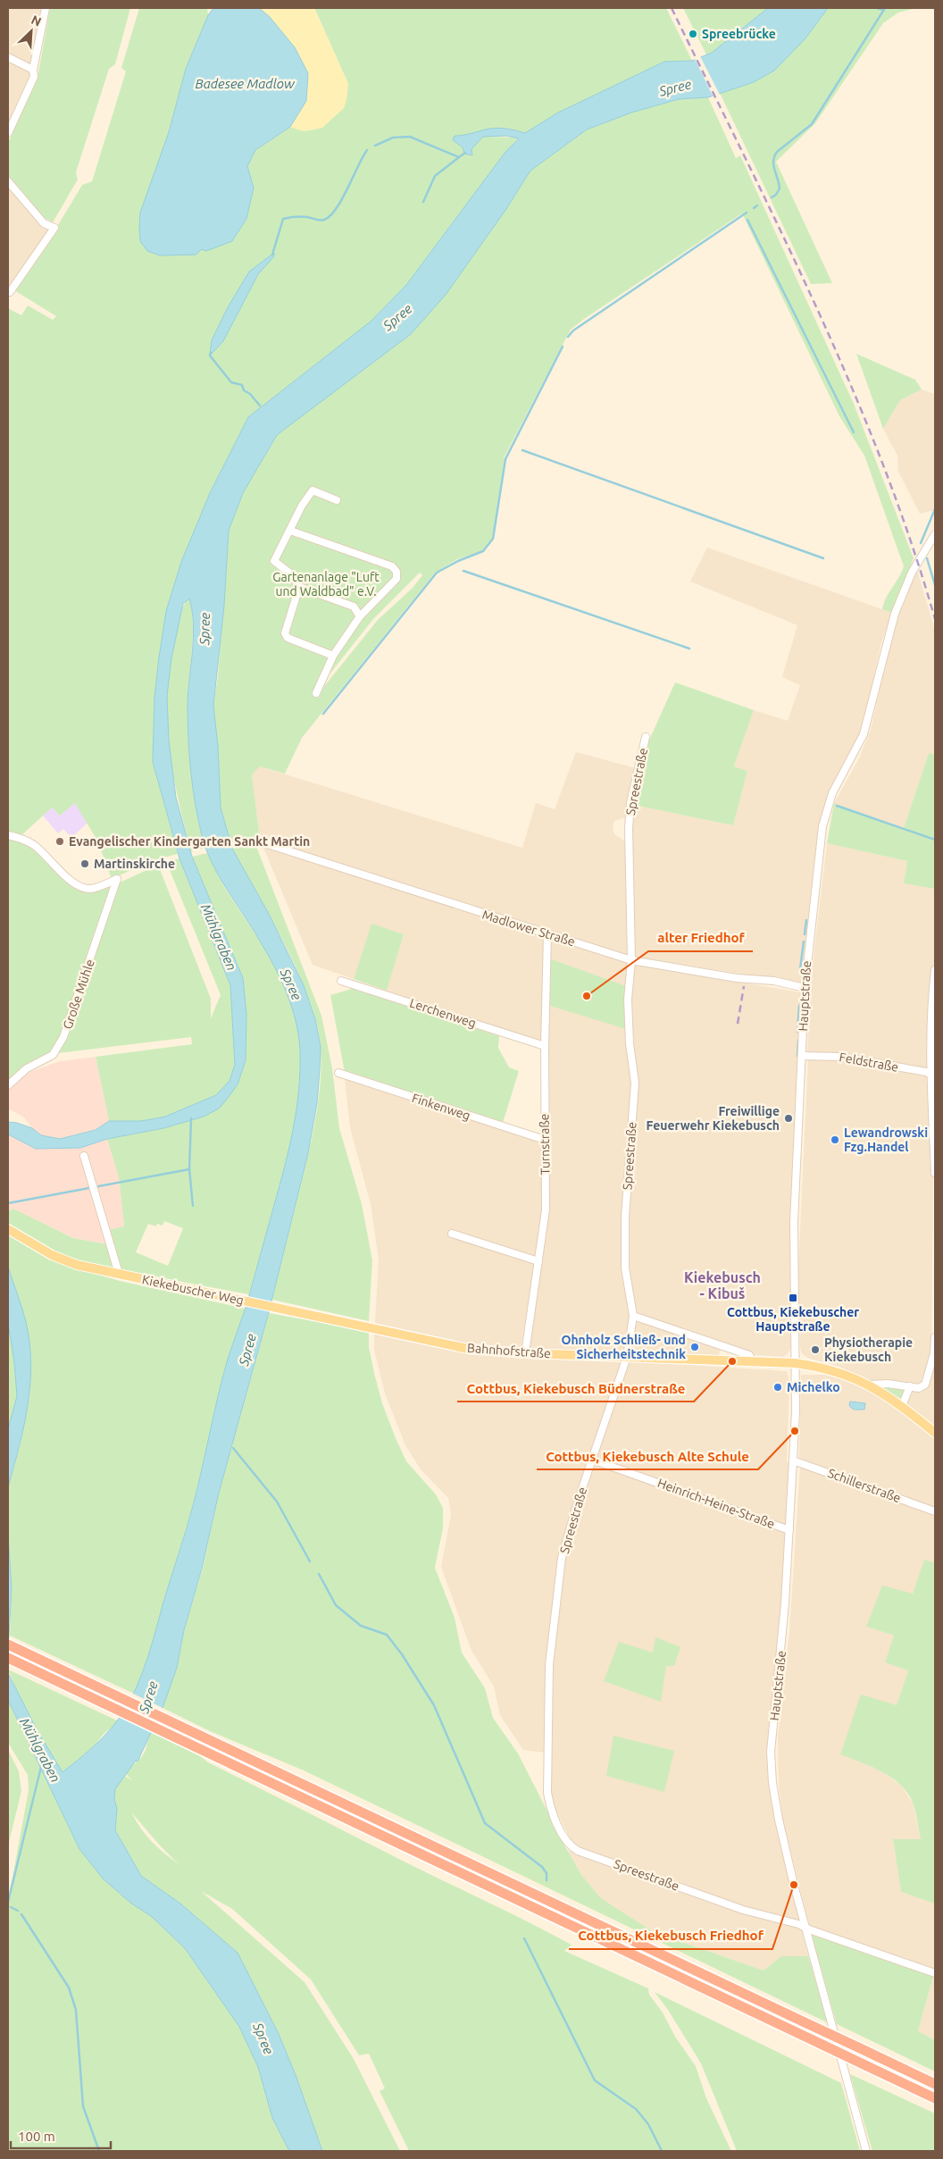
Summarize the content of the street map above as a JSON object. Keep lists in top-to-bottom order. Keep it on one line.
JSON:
{"streets":{"main road":["Kiekebuscher Weg","Bahnhofstraße"],"street":["Spreestraße","Madlower Straße","Große Mühle","Hauptstraße","Lerchenweg","Feldstraße","Finkenweg","Turnstraße","Schillerstraße","Heinrich-Heine-Straße"]},"crossings":[["Spreestraße","Madlower Straße"],["Spreestraße","Hauptstraße"],["Spreestraße","Bahnhofstraße"],["Spreestraße","Heinrich-Heine-Straße"],["Madlower Straße","Hauptstraße"],["Madlower Straße","Turnstraße"],["Hauptstraße","Feldstraße"],["Hauptstraße","Bahnhofstraße"],["Hauptstraße","Schillerstraße"],["Hauptstraße","Heinrich-Heine-Straße"],["Lerchenweg","Turnstraße"],["Finkenweg","Turnstraße"],["Turnstraße","Bahnhofstraße"],["Kiekebuscher Weg","Bahnhofstraße"]],"districts":["Kiekebusch - Kibuš"],"water":["Badesee Madlow","Spree","Mühlgraben"],"parks":["Gartenanlage \"Luft und Waldbad\" e.V."],"places":{"other":["Spreebrücke","Evangelischer Kindergarten Sankt Martin","Martinskirche","alter Friedhof","Freiwillige Feuerwehr Kiekebusch","Lewandrowski Fzg.Handel","Ohnholz Schließ- und Sicherheitstechnik","Physiotherapie Kiekebusch","Cottbus, Kiekebusch Büdnerstraße","Michelko","Cottbus, Kiekebusch Alte Schule","Cottbus, Kiekebusch Friedhof"],"transit":["Cottbus, Kiekebuscher Hauptstraße"]},"scale_bar":"100 m","north":"top right"}
